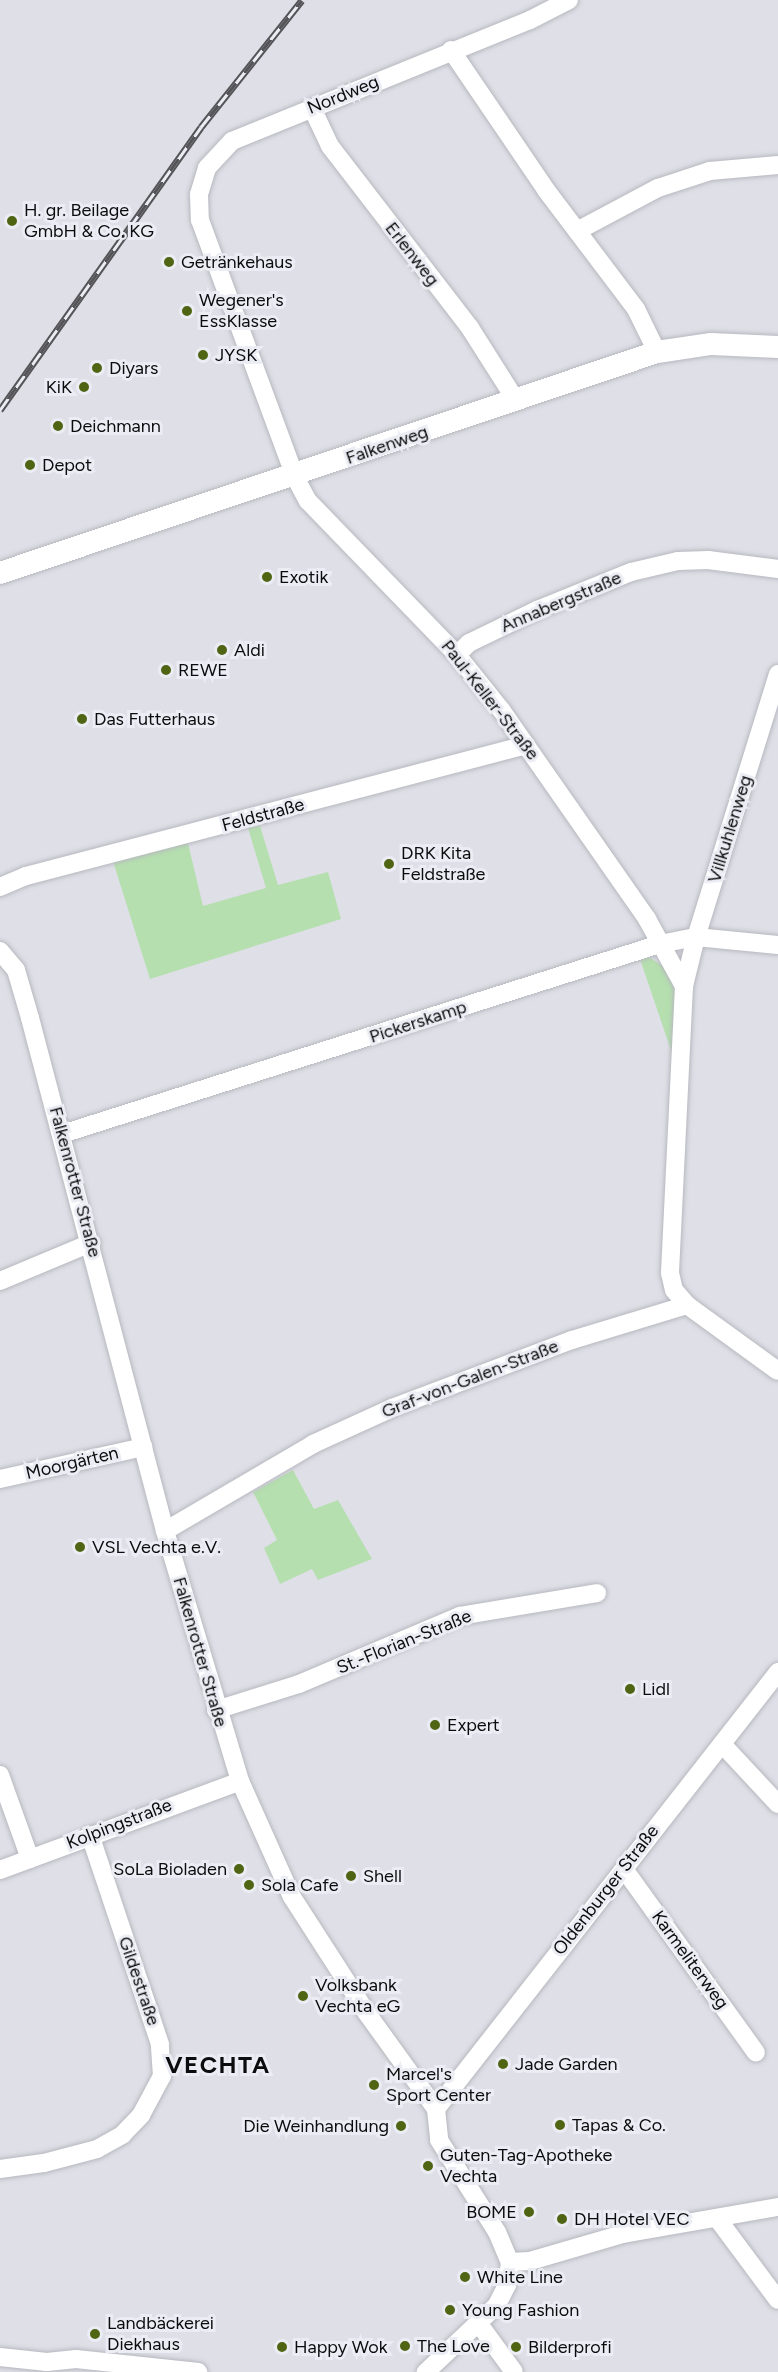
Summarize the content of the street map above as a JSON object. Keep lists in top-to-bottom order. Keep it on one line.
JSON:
{"streets":{"main road":["Falkenweg"],"street":["Nordweg","Erlenweg","Annabergstraße","Paul-Keller-Straße","Feldstraße","Villkuhlenweg","Pickerskamp","Falkenrotter Straße","Graf-von-Galen-Straße","Moorgärten","St.-Florian-Straße","Kolpingstraße","Oldenburger Straße","Karmeliterweg","Gildestraße"]},"crossings":[["Nordweg","Erlenweg"],["Nordweg","Falkenweg"],["Nordweg","Paul-Keller-Straße"],["Erlenweg","Falkenweg"],["Falkenweg","Paul-Keller-Straße"],["Annabergstraße","Paul-Keller-Straße"],["Paul-Keller-Straße","Feldstraße"],["Paul-Keller-Straße","Pickerskamp"],["Villkuhlenweg","Pickerskamp"],["Villkuhlenweg","Graf-von-Galen-Straße"],["Pickerskamp","Falkenrotter Straße"],["Falkenrotter Straße","Graf-von-Galen-Straße"],["Falkenrotter Straße","Moorgärten"],["Falkenrotter Straße","St.-Florian-Straße"],["Falkenrotter Straße","Kolpingstraße"],["Falkenrotter Straße","Oldenburger Straße"],["Kolpingstraße","Gildestraße"],["Oldenburger Straße","Karmeliterweg"]],"districts":["VECHTA"],"places":["H. gr. Beilage GmbH & Co. KG","Getränkehaus","Wegener's EssKlasse","JYSK","Diyars","KiK","Deichmann","Depot","Exotik","Aldi","REWE","Das Futterhaus","DRK Kita Feldstraße","VSL Vechta e.V.","Lidl","Expert","SoLa Bioladen","Shell","Sola Cafe","Volksbank Vechta eG","Jade Garden","Marcel's Sport Center","Tapas & Co.","Die Weinhandlung","Guten-Tag-Apotheke Vechta","BOME","DH Hotel VEC","White Line","Young Fashion","Landbäckerei Diekhaus","The Love","Happy Wok","Bilderprofi"]}
